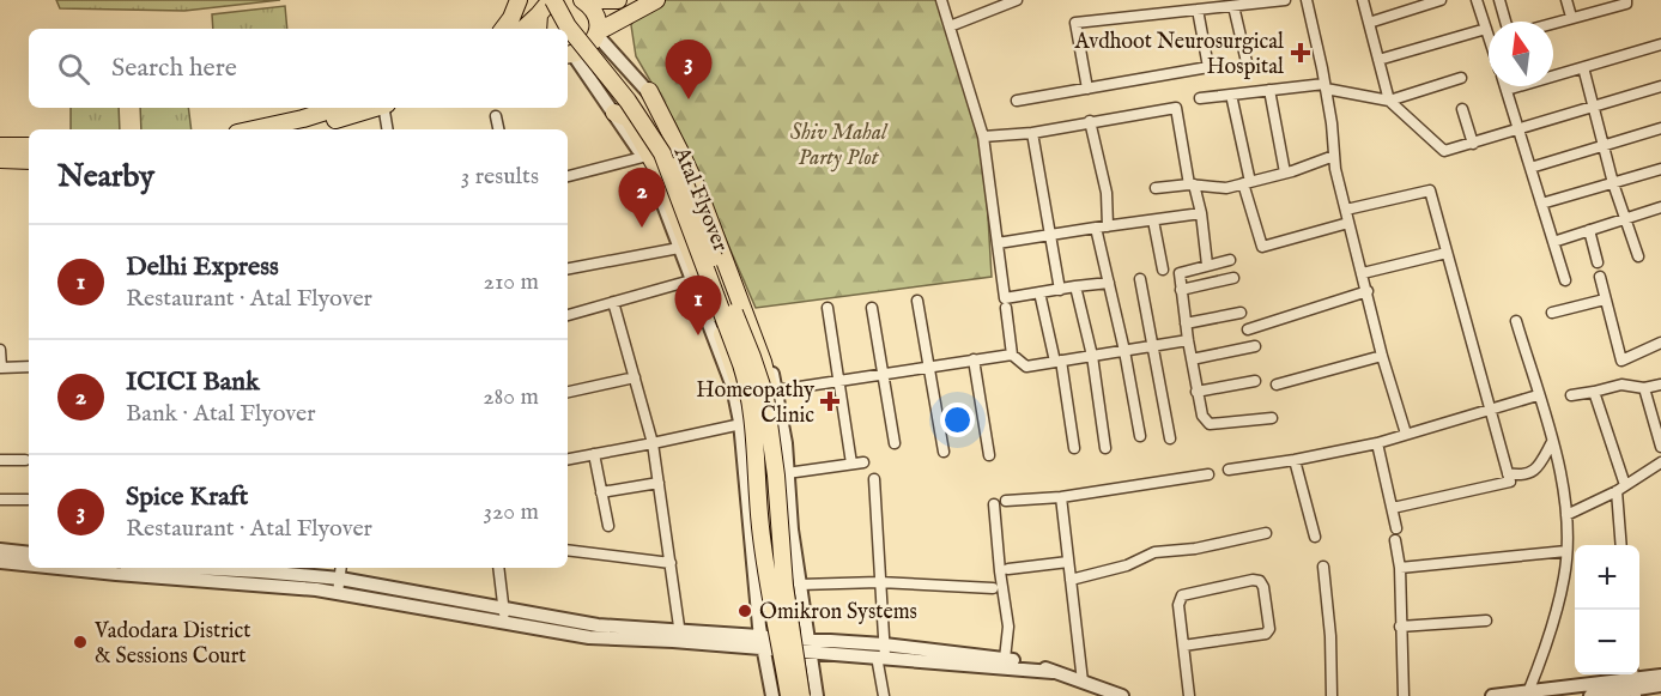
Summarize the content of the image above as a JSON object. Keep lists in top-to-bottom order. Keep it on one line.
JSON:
{"streets":{"main road":["Atal Flyover"]},"parks":["Shiv Mahal Party Plot"],"places":{"health":["Avdhoot Neurosurgical Hospital","Homeopathy Clinic"],"other":["Omikron Systems","Vadodara District & Sessions Court"]},"north":"top","page":{"search":"Search here","pins":["3","2","1"],"heading":["Nearby","3 results"],"list":[{"mark":"1","name":"Delhi Express","note":"Restaurant · Atal Flyover","value":"210 m"},{"mark":"2","name":"ICICI Bank","note":"Bank · Atal Flyover","value":"280 m"},{"mark":"3","name":"Spice Kraft","note":"Restaurant · Atal Flyover","value":"320 m"}],"map_buttons":["+","−"]}}
